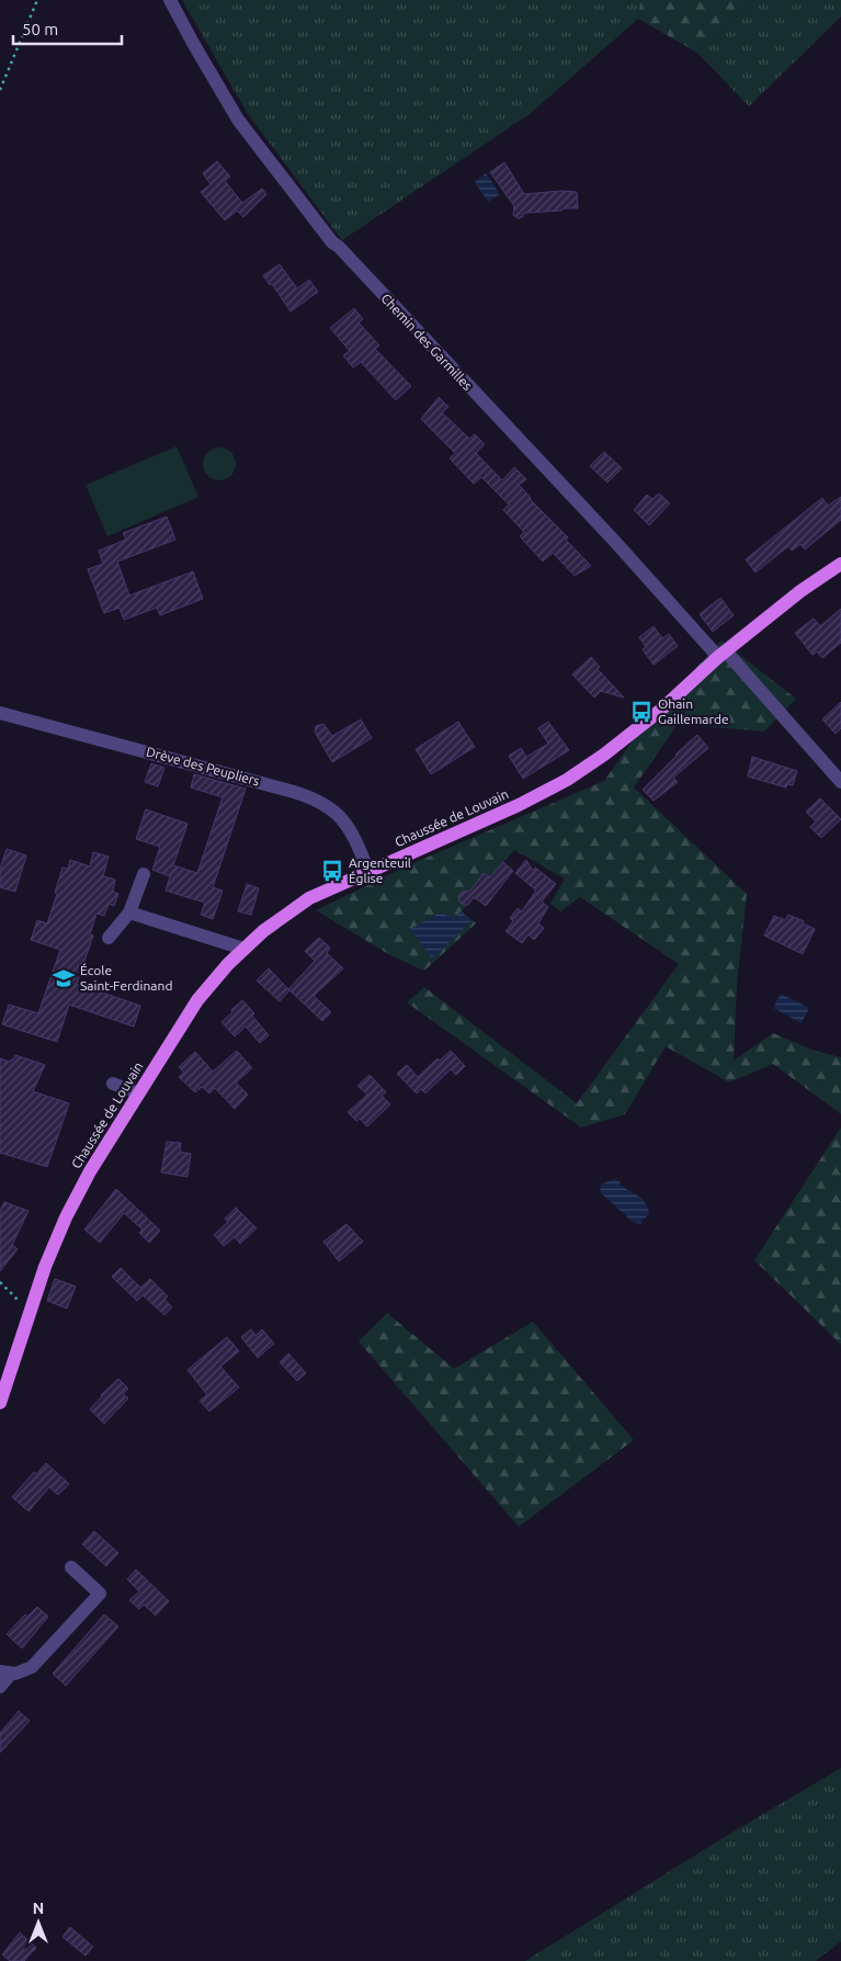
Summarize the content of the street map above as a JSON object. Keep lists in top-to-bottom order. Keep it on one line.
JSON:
{"streets":{"main road":["Chaussée de Louvain"],"street":["Chemin des Garmilles","Drève des Peupliers"]},"crossings":[["Chemin des Garmilles","Chaussée de Louvain"],["Drève des Peupliers","Chaussée de Louvain"]],"places":{"bus stop":["Ohain Gaillemarde","Argenteuil Église"],"school or university":["École Saint-Ferdinand"]},"scale_bar":"50 m","north":"top"}
